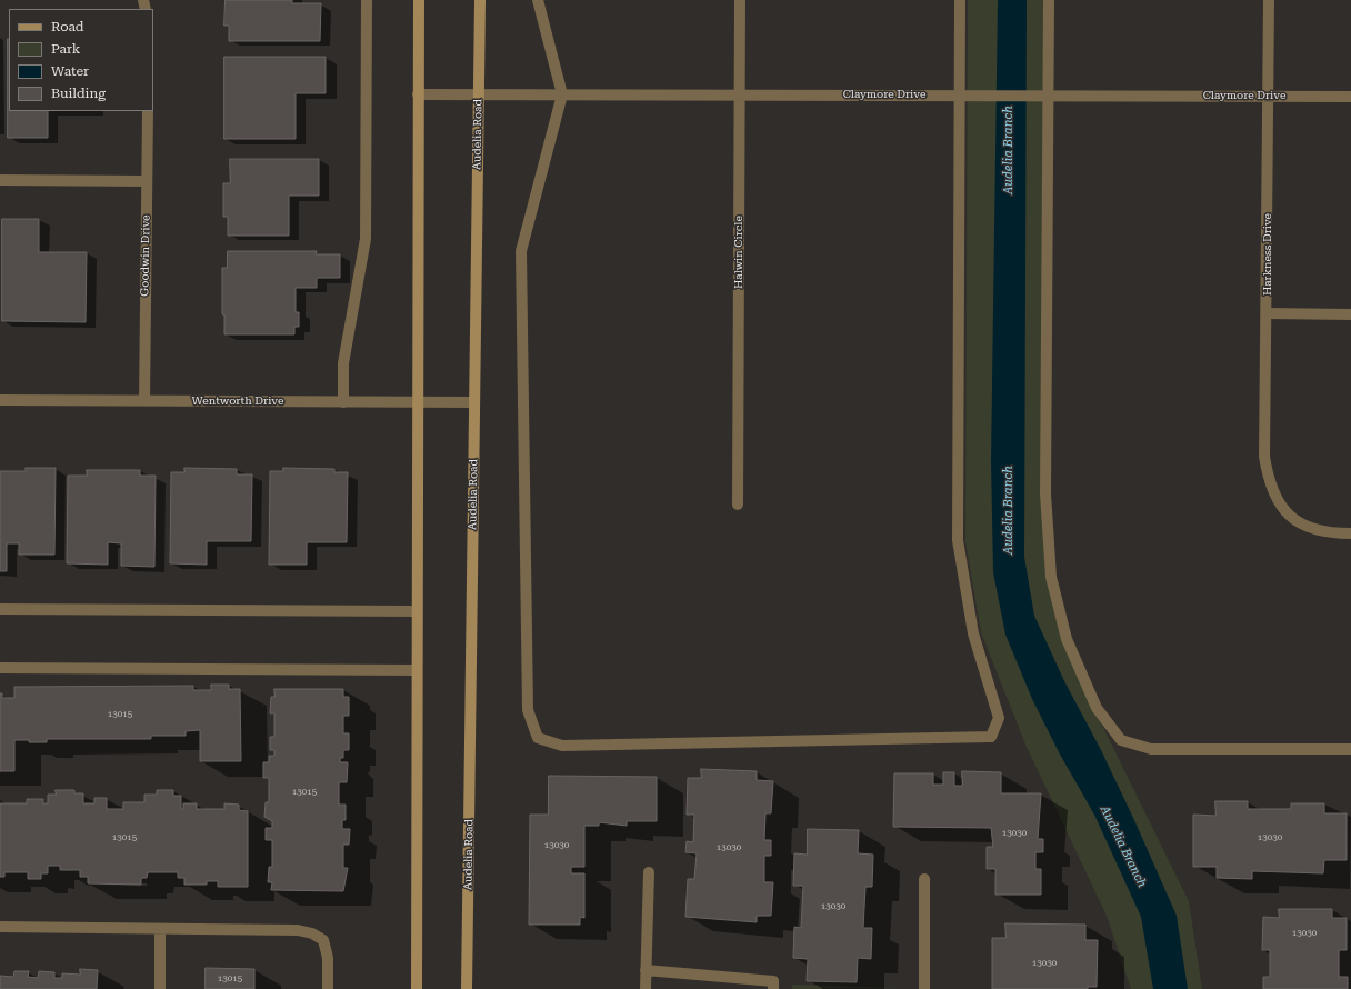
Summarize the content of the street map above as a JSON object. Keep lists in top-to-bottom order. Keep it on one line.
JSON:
{"streets":{"main road":["Audelia Road"],"street":["Claymore Drive","Halwin Circle","Harkness Drive","Goodwin Drive","Wentworth Drive"]},"crossings":[["Claymore Drive","Audelia Road"],["Claymore Drive","Halwin Circle"],["Claymore Drive","Harkness Drive"],["Audelia Road","Wentworth Drive"],["Goodwin Drive","Wentworth Drive"]],"water":["Audelia Branch"],"house_numbers":["13015","13015","13030","13015","13030","13030","13030","13030","13030","13030","13015"],"legend":["Road","Park","Water","Building"]}
